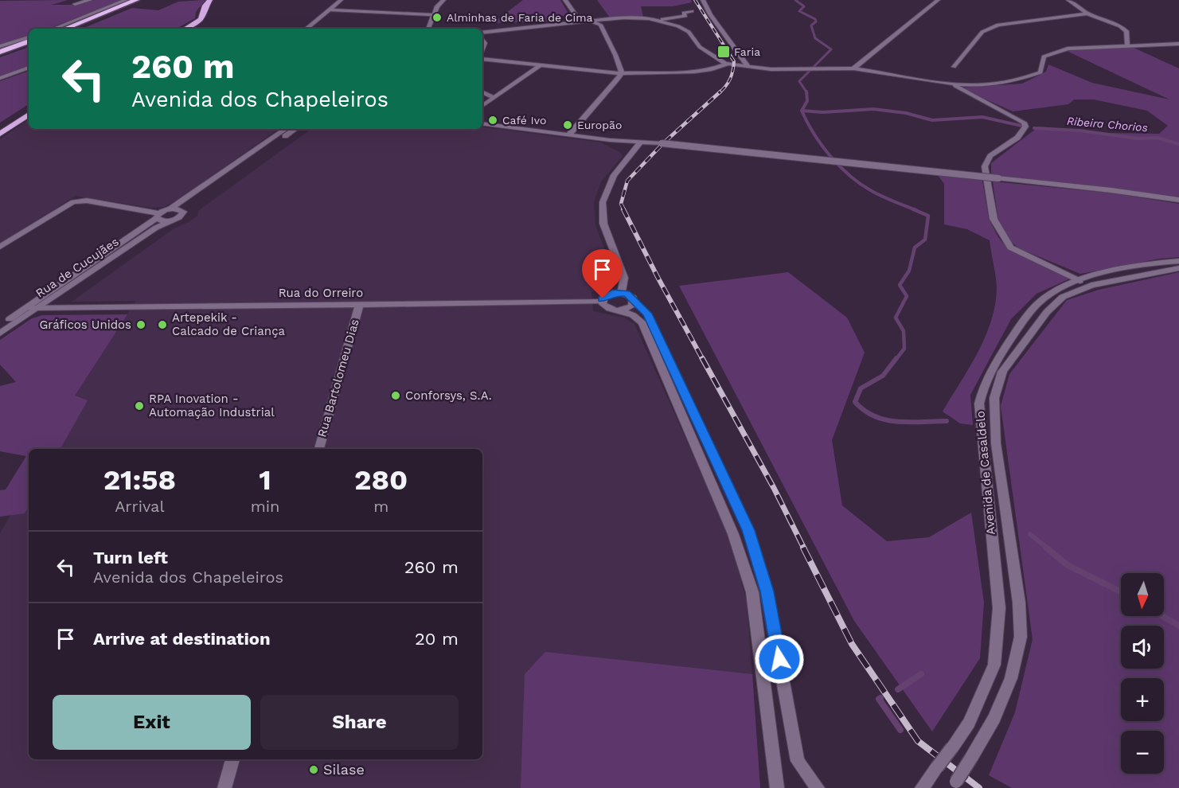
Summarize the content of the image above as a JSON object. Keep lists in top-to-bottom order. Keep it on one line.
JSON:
{"streets":{"street":["Rua de Cucujães","Rua do Orreiro","Rua Bartolomeu Dias","Avenida de Casaldelo"]},"crossings":[["Rua de Cucujães","Rua do Orreiro"],["Rua do Orreiro","Rua Bartolomeu Dias"]],"water":["Ribeira Chorios"],"places":{"other":["Alminhas de Faria de Cima","Café Ivo","Europão","Gráficos Unidos","Artepekik - Calcado de Criança","Conforsys, S.A.","RPA Inovation - Automação Industrial","Silase"],"transit":["Faria"]},"north":"bottom","page":{"turn":["260 m","Avenida dos Chapeleiros"],"eta":["21:58","Arrival","1","min","280","m"],"list":[{"name":"Turn left","note":"Avenida dos Chapeleiros","value":"260 m"},{"name":"Arrive at destination","value":"20 m"}],"map_buttons":["+","−"],"buttons":["Exit","Share"]}}
